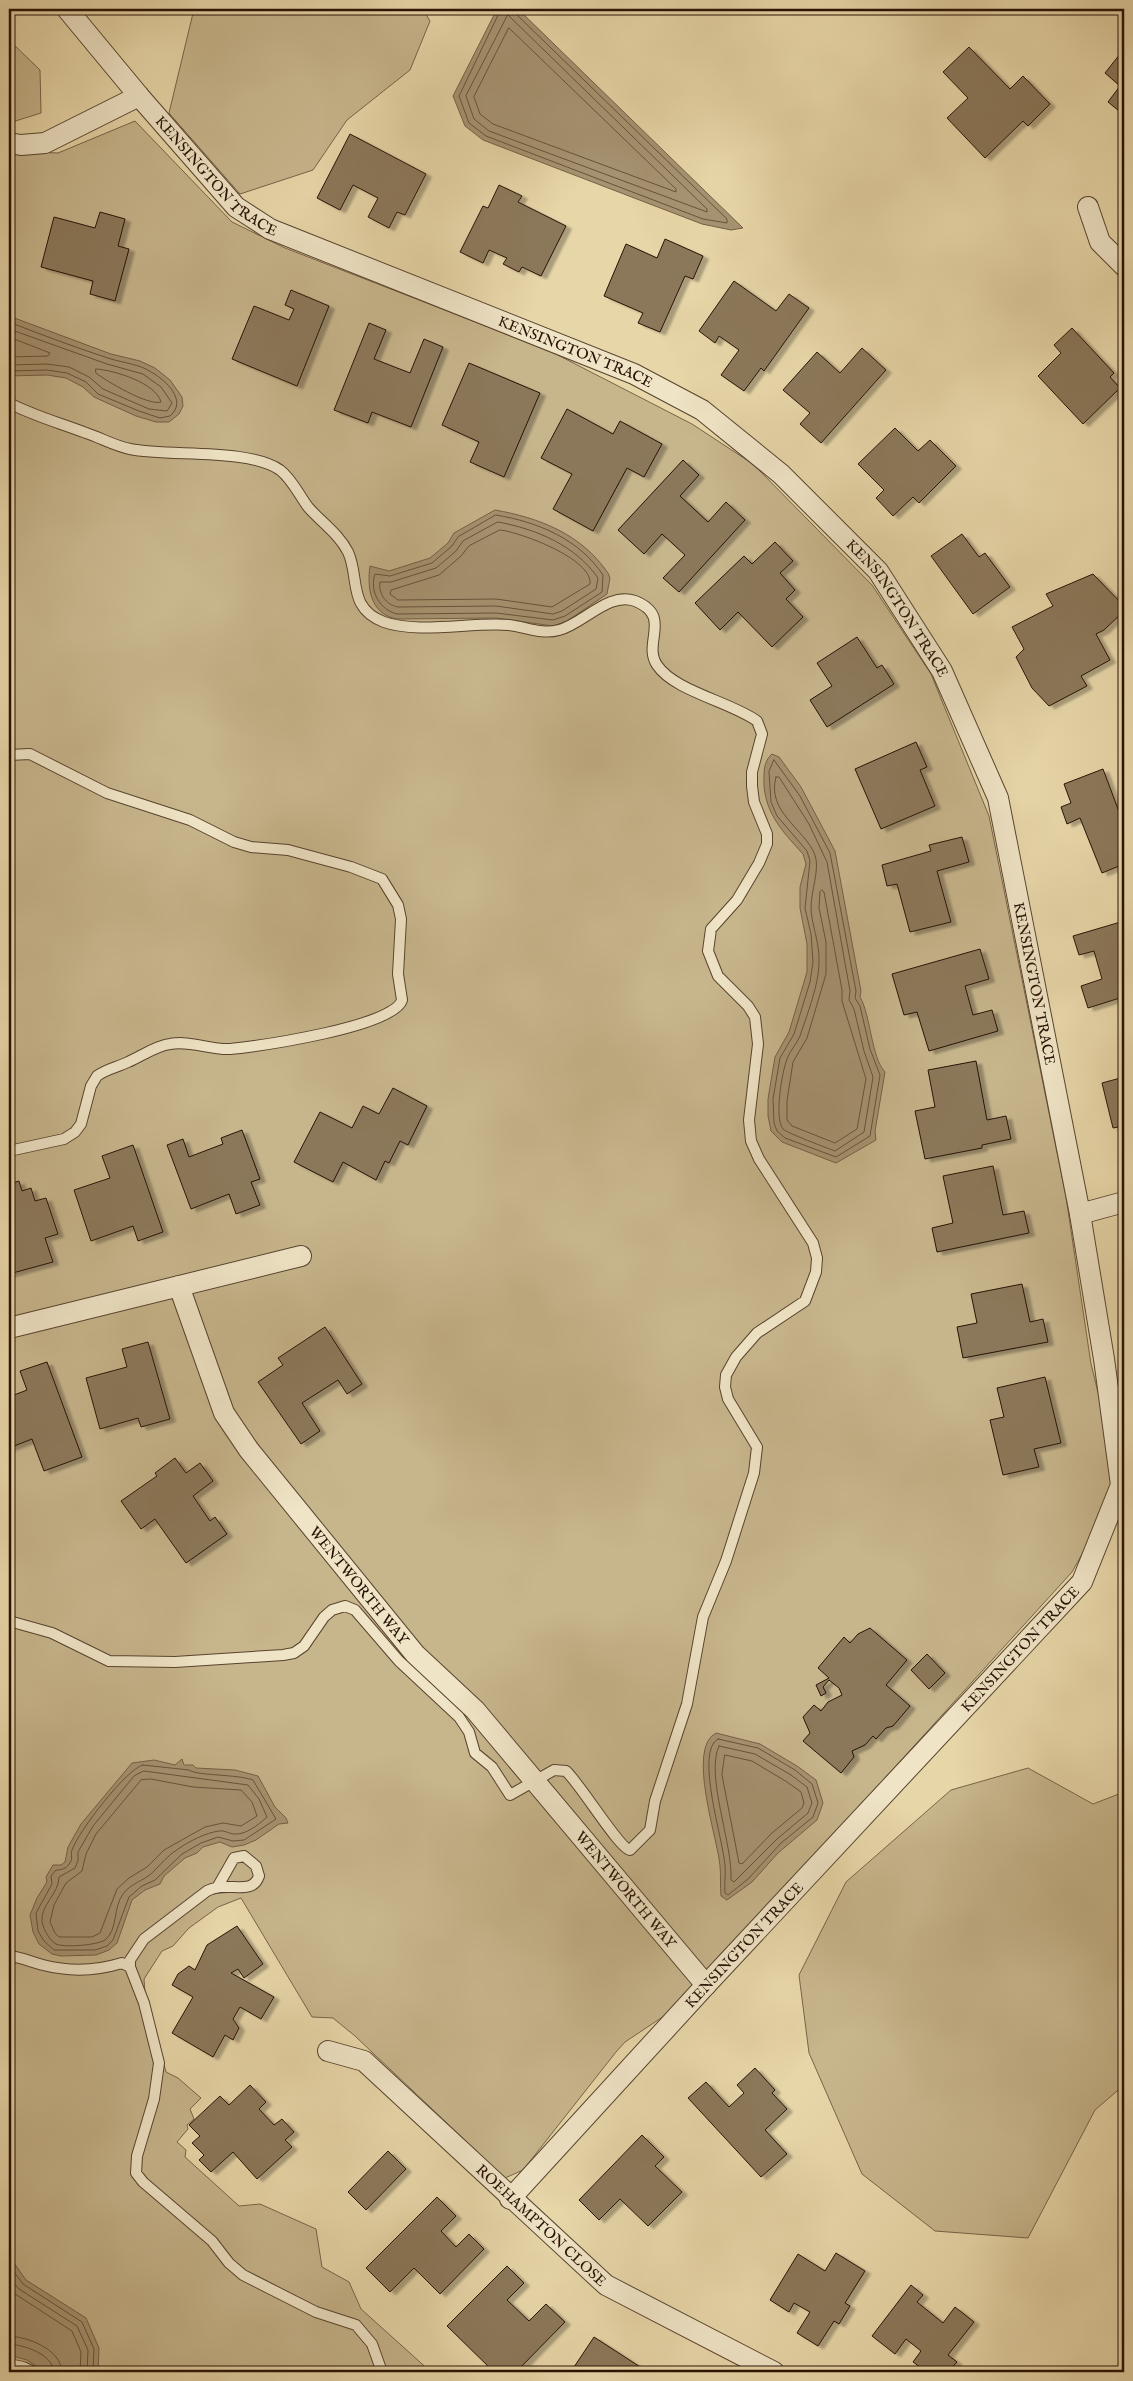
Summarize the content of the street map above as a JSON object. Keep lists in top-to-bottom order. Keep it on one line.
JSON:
{"streets":{"street":["KENSINGTON TRACE","WENTWORTH WAY","ROEHAMPTON CLOSE"]},"crossings":[["KENSINGTON TRACE","WENTWORTH WAY"],["KENSINGTON TRACE","ROEHAMPTON CLOSE"]]}
